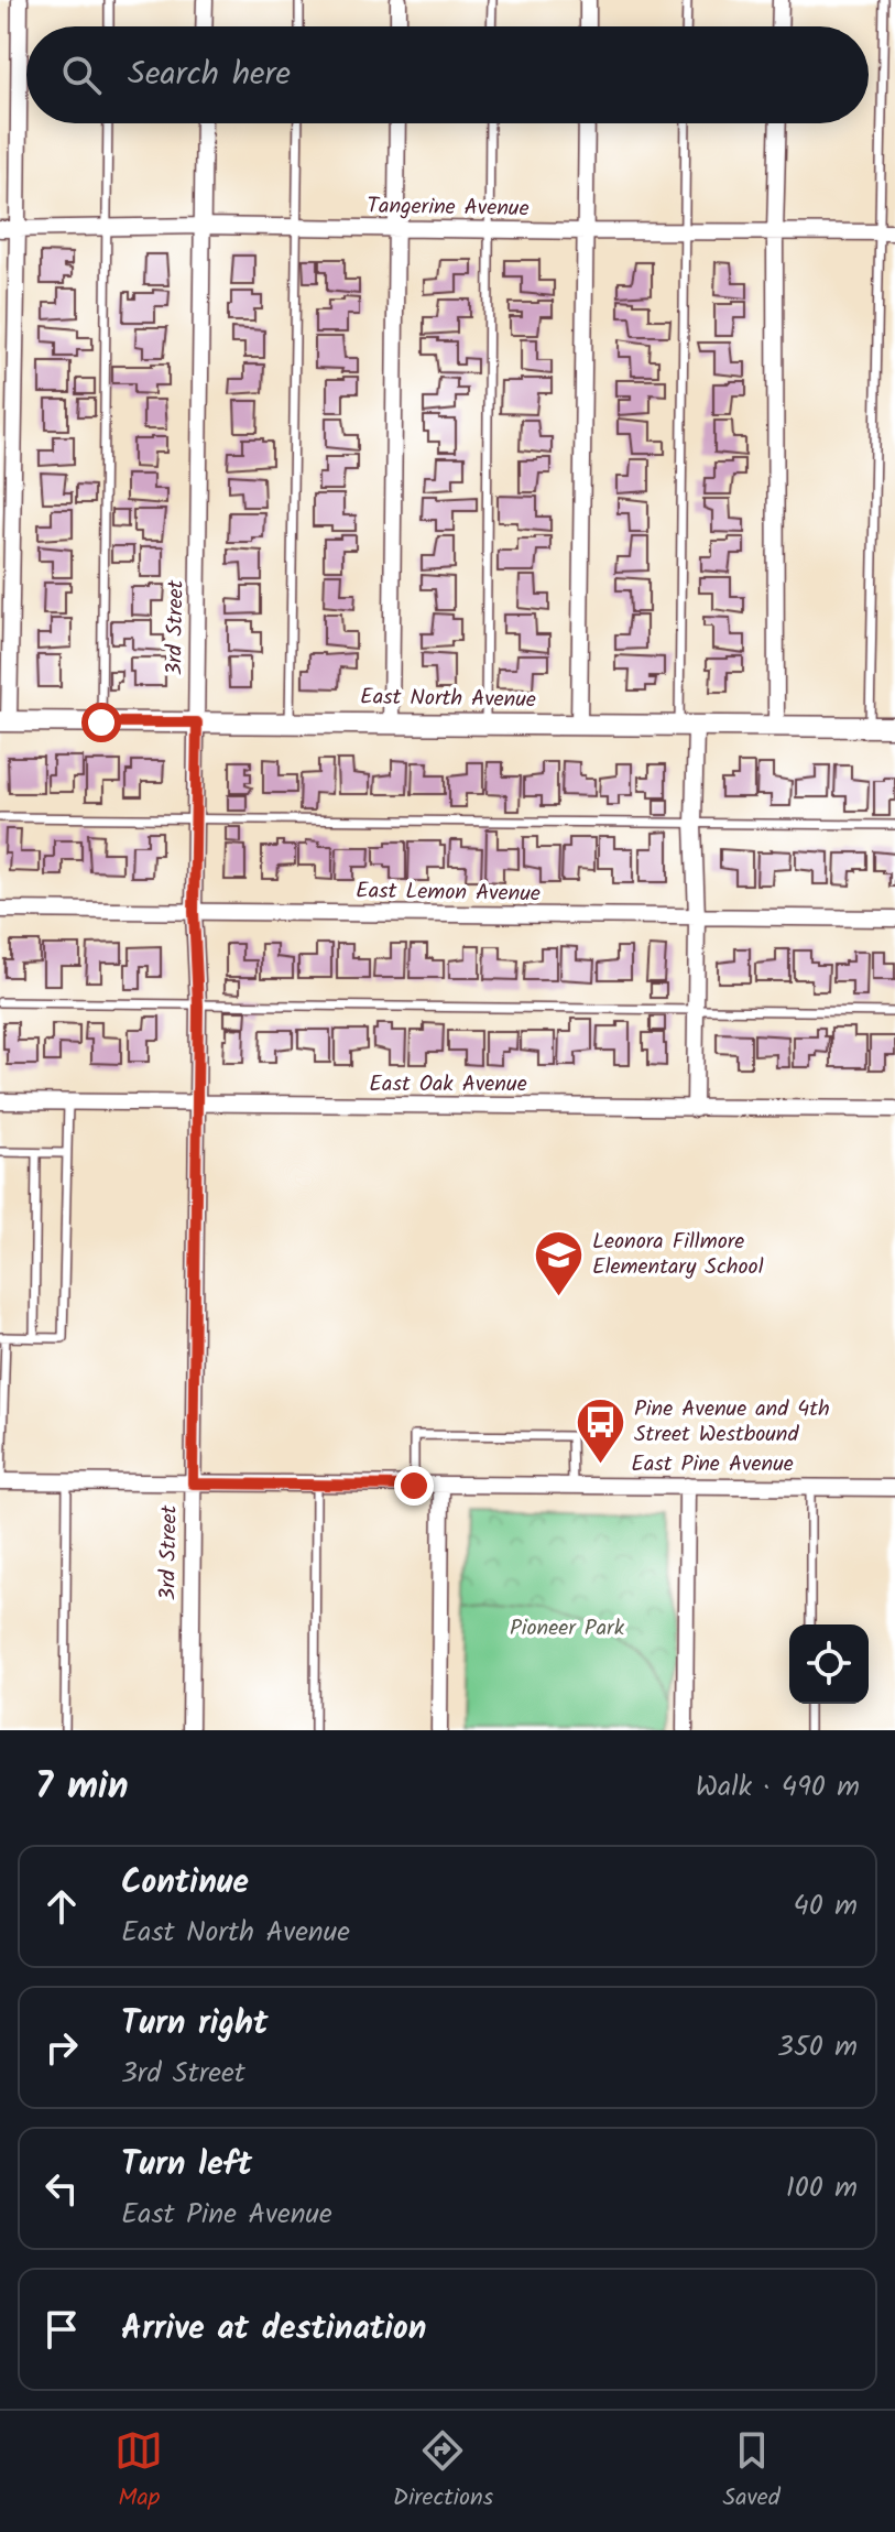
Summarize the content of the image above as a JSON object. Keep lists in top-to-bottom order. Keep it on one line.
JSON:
{"streets":{"street":["Tangerine Avenue","3rd Street","East North Avenue","East Lemon Avenue","East Oak Avenue","East Pine Avenue"]},"crossings":[["Tangerine Avenue","3rd Street"],["3rd Street","East North Avenue"],["3rd Street","East Lemon Avenue"],["3rd Street","East Oak Avenue"],["3rd Street","East Pine Avenue"]],"parks":["Pioneer Park"],"places":{"school or university":["Leonora Fillmore Elementary School"],"bus stop":["Pine Avenue and 4th Street Westbound"]},"page":{"search":"Search here","heading":["7 min","Walk · 490 m"],"list":[["Continue","East North Avenue","40 m"],["Turn right","3rd Street","350 m"],["Turn left","East Pine Avenue","100 m"],"Arrive at destination"],"nav":["Map","Directions","Saved"]}}
